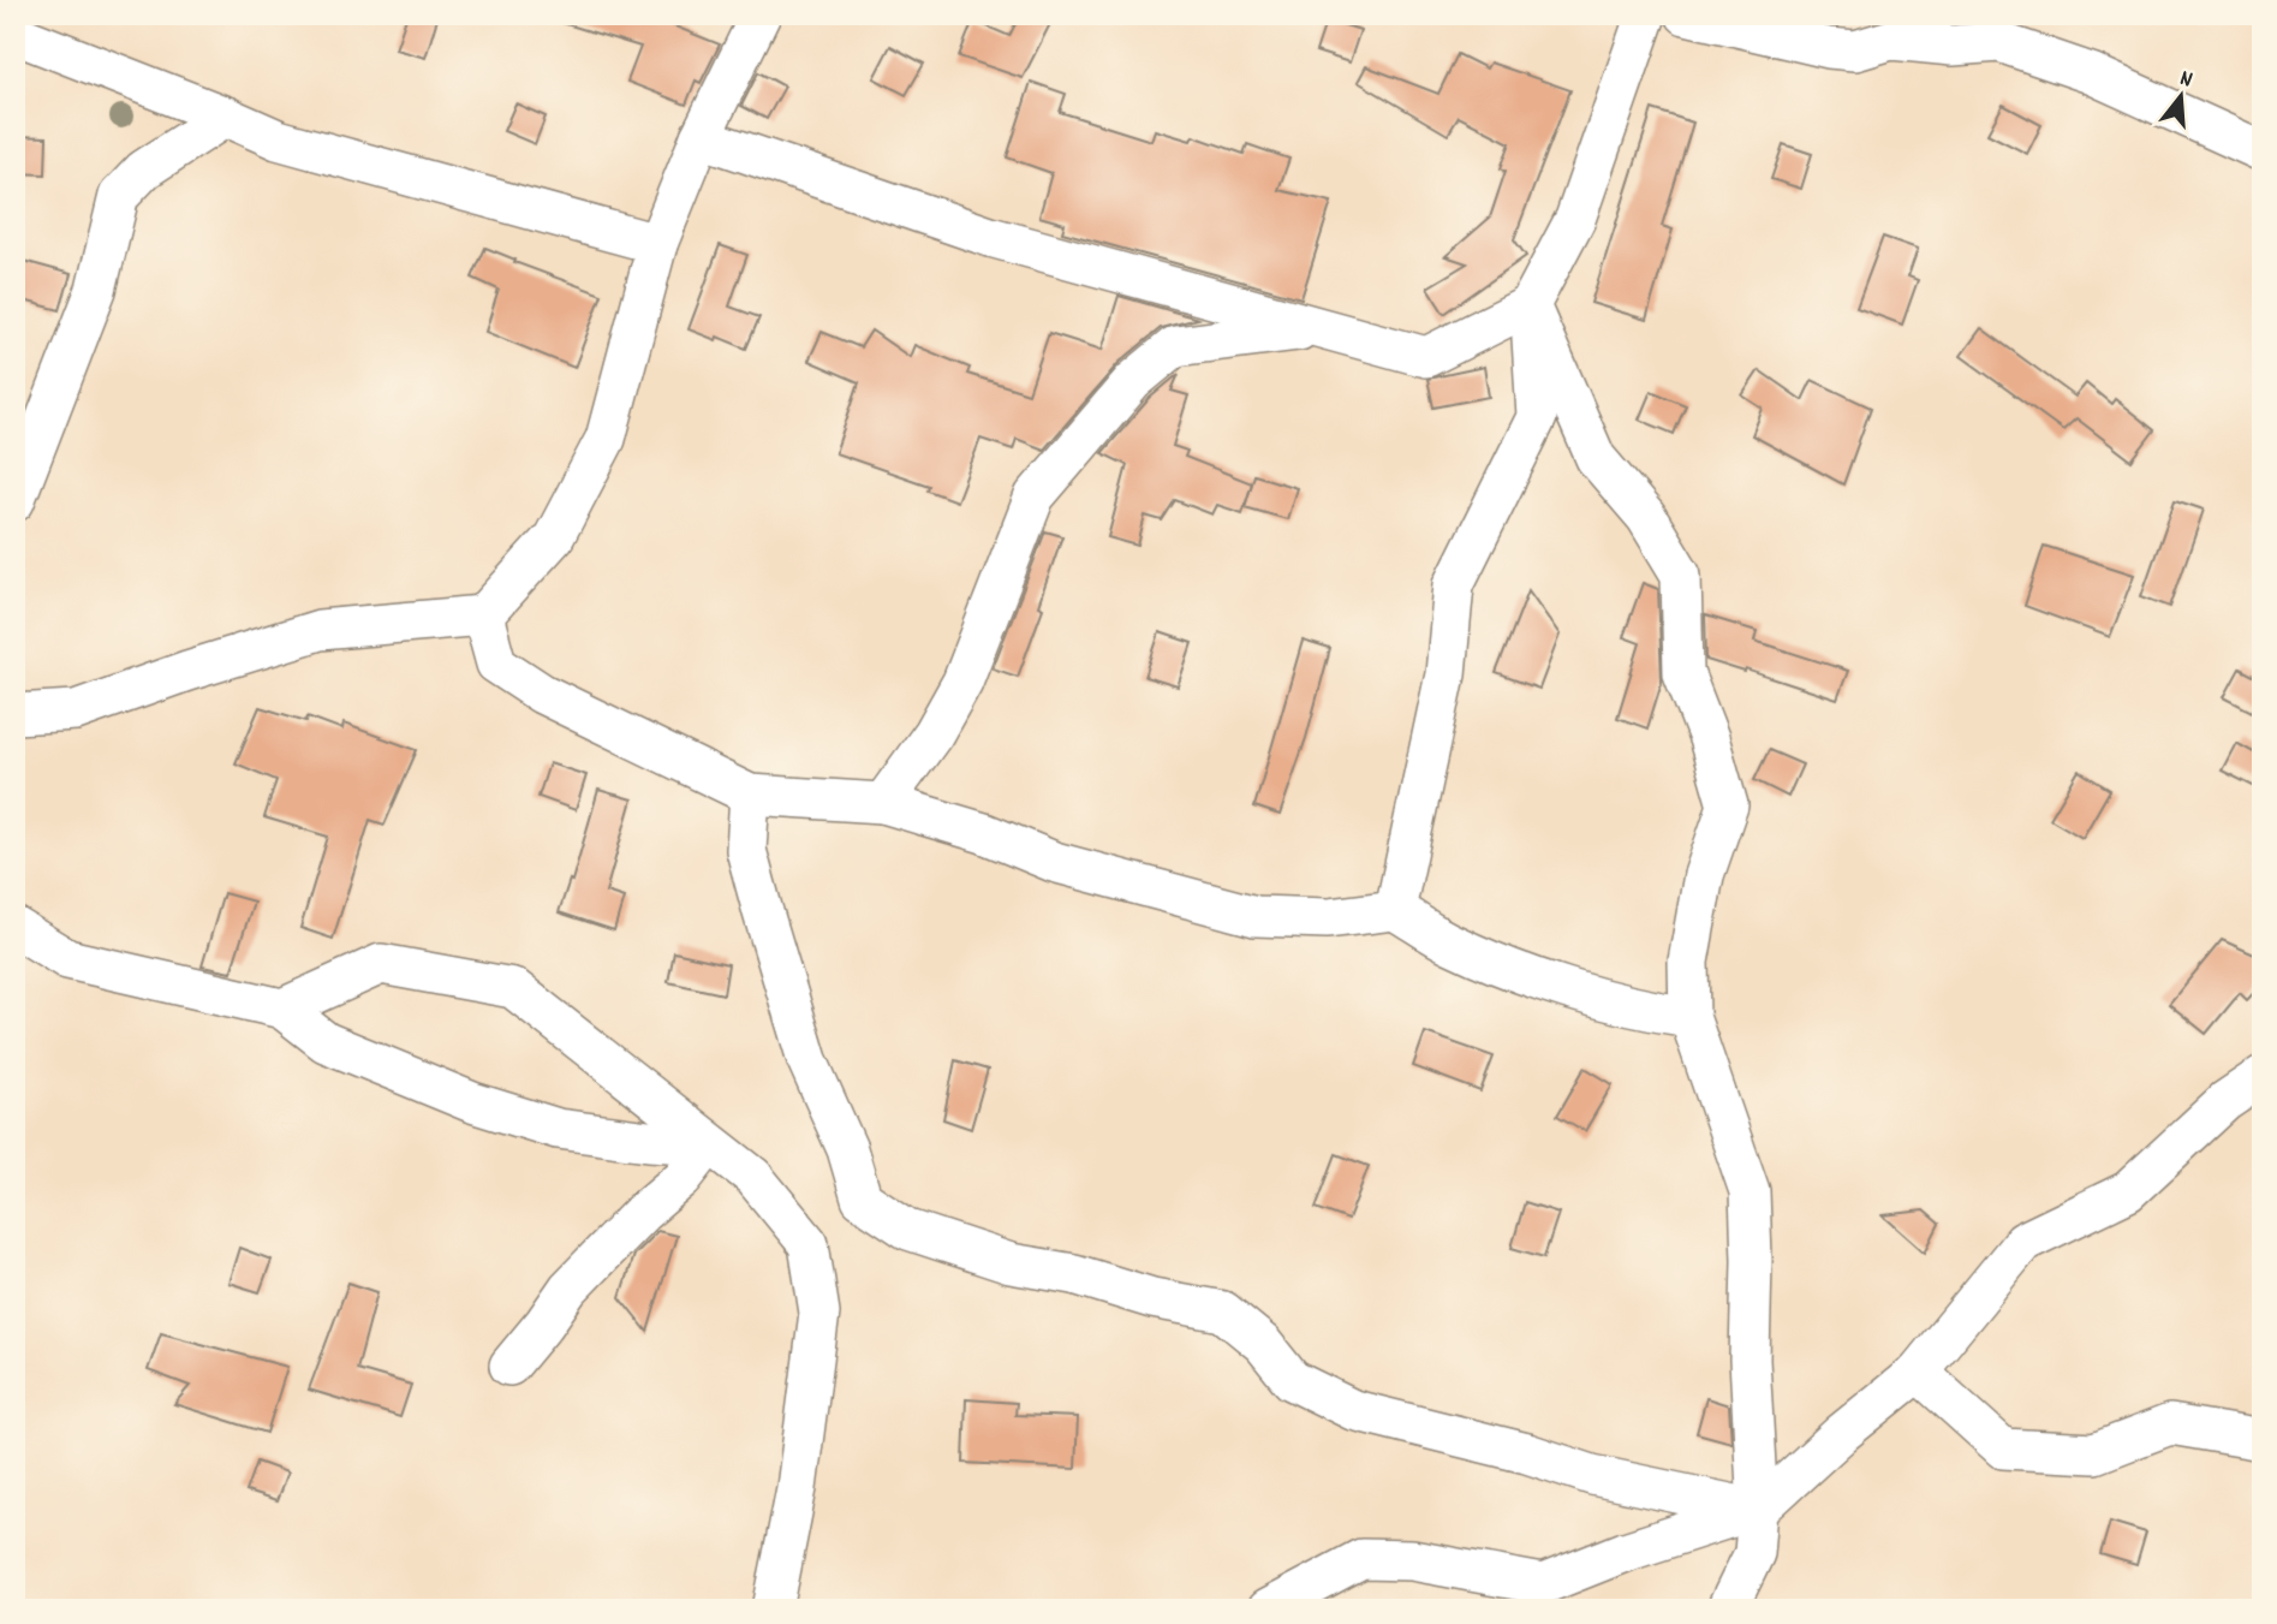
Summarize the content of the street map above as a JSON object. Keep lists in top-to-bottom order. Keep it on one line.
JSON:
{"north":"top"}
